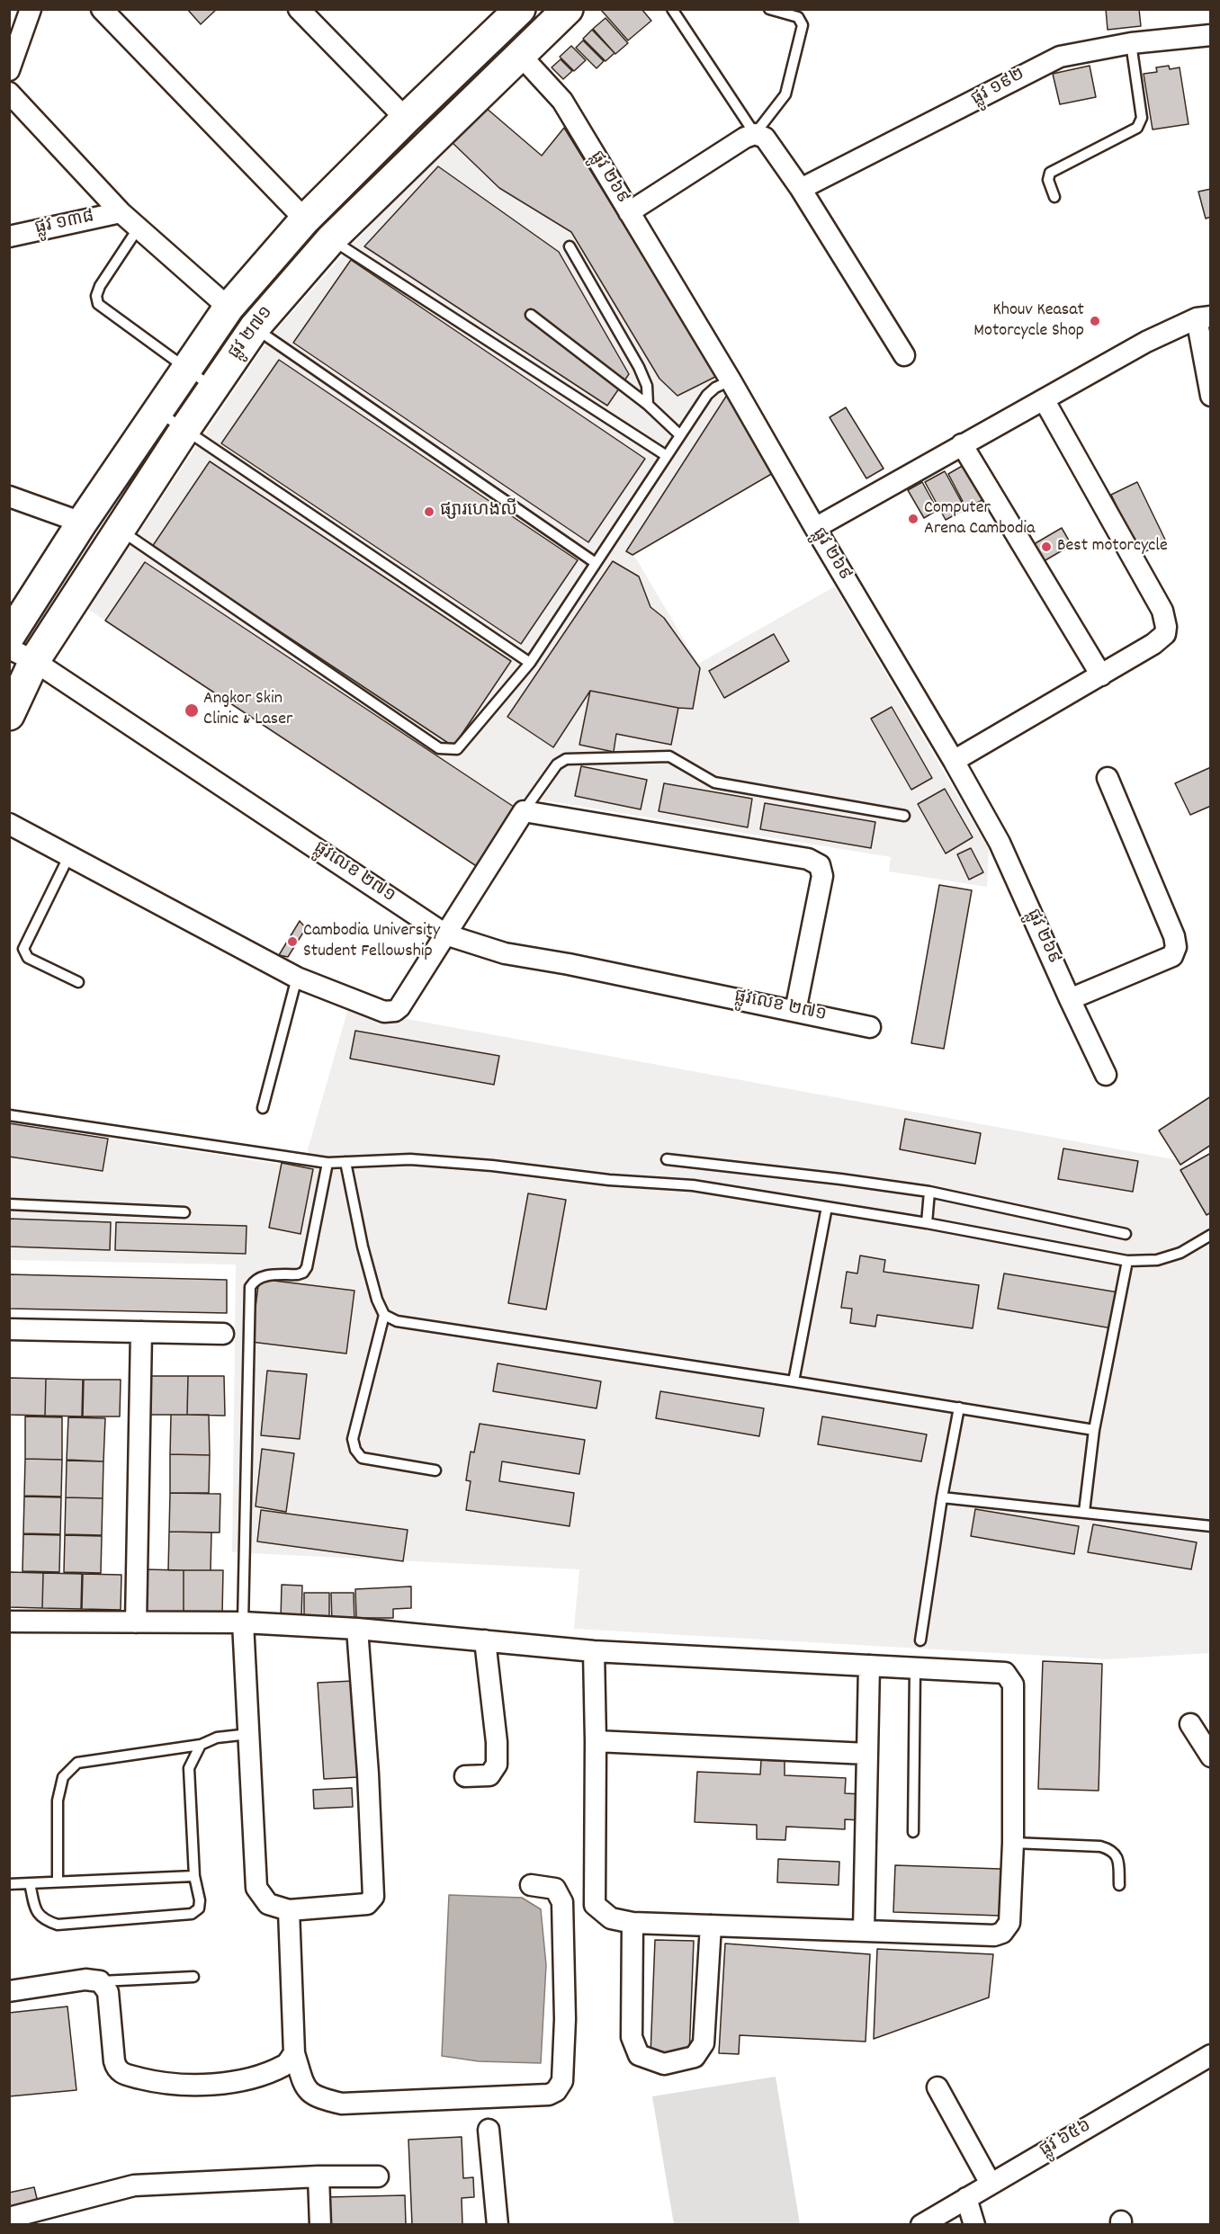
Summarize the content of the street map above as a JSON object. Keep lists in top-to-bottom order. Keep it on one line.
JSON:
{"streets":{"main road":["ផ្លូវ ២៧១"],"street":["ផ្លូវ ១៩២","ផ្លូវ ២៦៩","ផ្លូវ ១៣៨","ផ្លូវលេខ ២៧១","ផ្លូវ ៦៥៦"]},"crossings":[["ផ្លូវ ២៦៩","ផ្លូវ ២៧១"],["ផ្លូវ ២៧១","ផ្លូវលេខ ២៧១"]],"places":["Khouv Keasat Motorcycle Shop","ផ្សារហេងលី","Computer Arena Cambodia","Best motorcycle","Angkor Skin Clinic & Laser","Cambodia University Student Fellowship"]}
